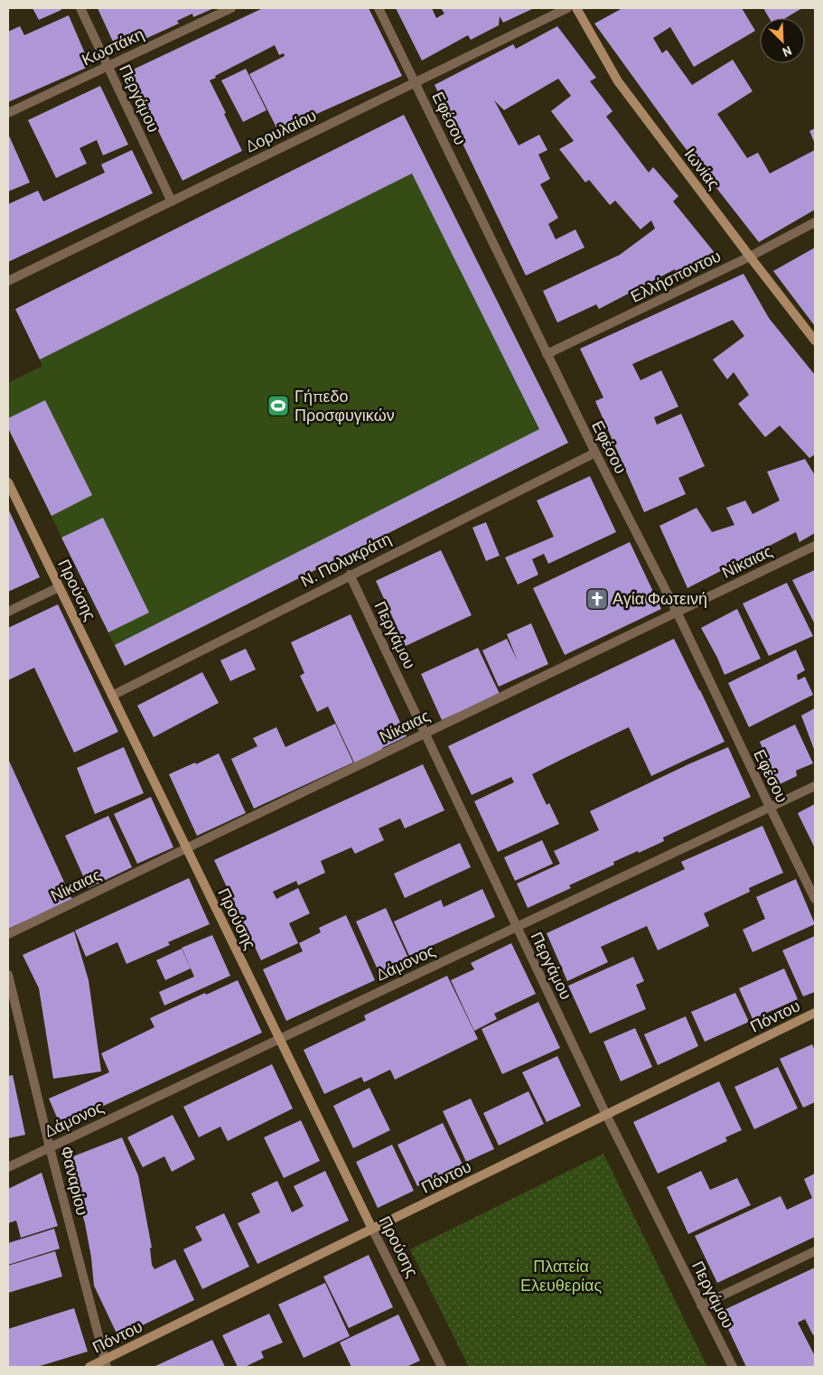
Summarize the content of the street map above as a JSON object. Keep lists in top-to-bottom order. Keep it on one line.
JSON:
{"streets":{"street":["Κωστάκη","Περγάμου","Εφέσου","Δορυλαίου","Ιωνίας","Ελλήσποντου","Ν. Πολυκράτη","Νίκαιας","Προύσης","Δάμονος","Πόντου","Φαναρίου"]},"crossings":[["Κωστάκη","Περγάμου"],["Περγάμου","Δορυλαίου"],["Περγάμου","Ν. Πολυκράτη"],["Περγάμου","Νίκαιας"],["Περγάμου","Δάμονος"],["Περγάμου","Πόντου"],["Εφέσου","Δορυλαίου"],["Εφέσου","Ελλήσποντου"],["Εφέσου","Ν. Πολυκράτη"],["Εφέσου","Νίκαιας"],["Εφέσου","Δάμονος"],["Ιωνίας","Ελλήσποντου"],["Ν. Πολυκράτη","Προύσης"],["Νίκαιας","Προύσης"],["Προύσης","Δάμονος"],["Προύσης","Πόντου"],["Δάμονος","Φαναρίου"],["Πόντου","Φαναρίου"]],"parks":["Πλατεία Ελευθερίας"],"places":{"sports":["Γήπεδο Προσφυγικών"],"church":["Αγία Φωτεινή"]},"north":"bottom right"}
